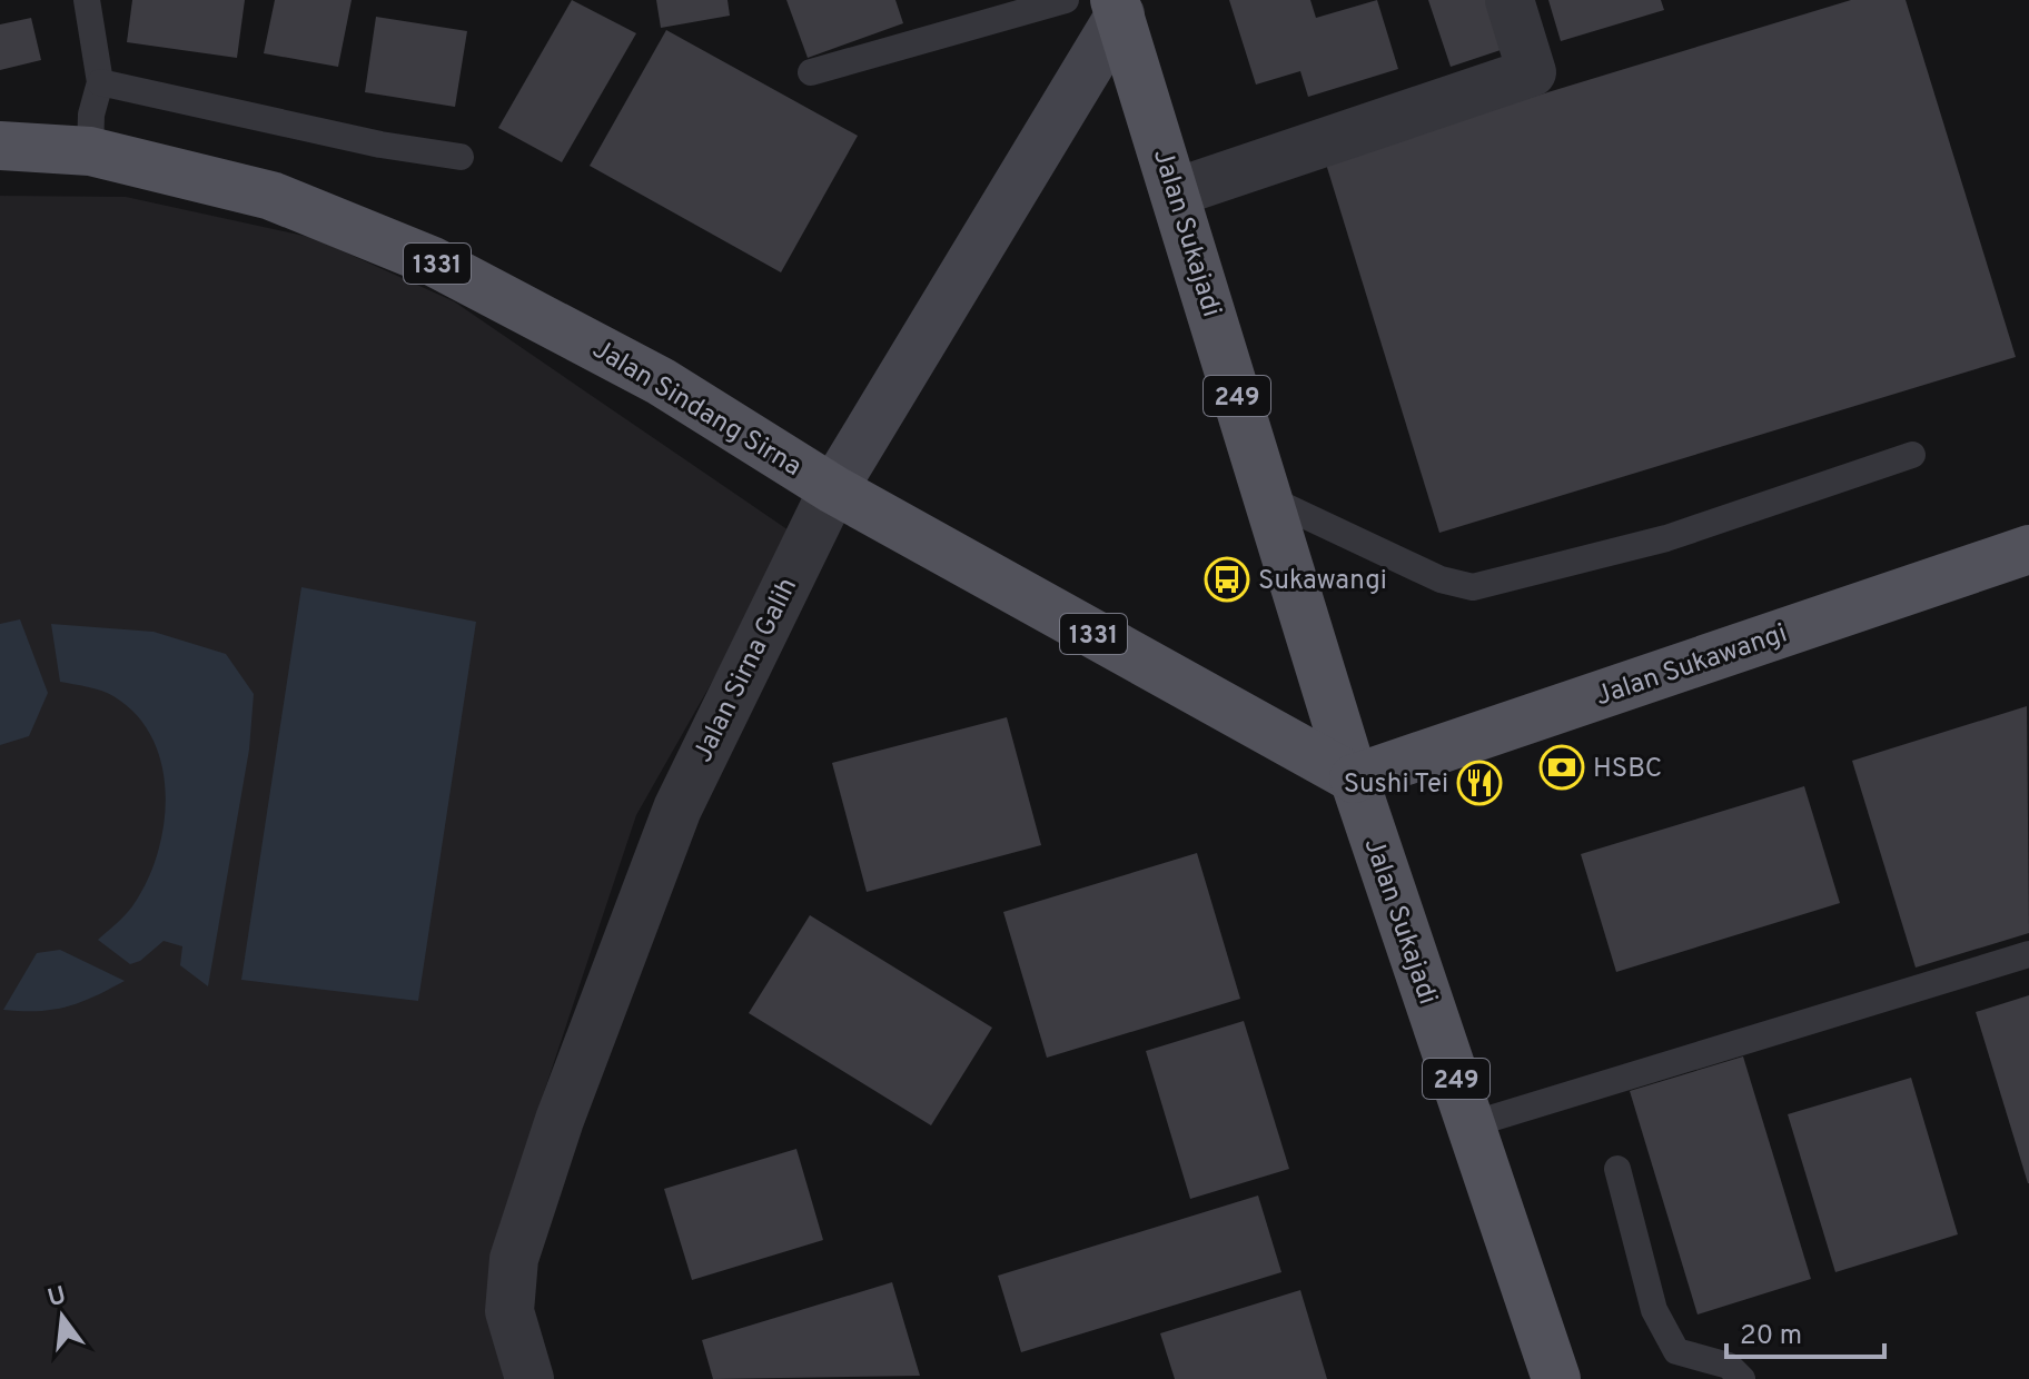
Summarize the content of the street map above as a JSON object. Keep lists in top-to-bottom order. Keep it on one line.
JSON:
{"streets":{"main road":["Jalan Sukajadi","1331","249","Jalan Sindang Sirna","Jalan Sukawangi"],"street":["Jalan Sirna Galih"]},"crossings":[["Jalan Sukajadi","Jalan Sindang Sirna"],["Jalan Sukajadi","Jalan Sukawangi"],["Jalan Sukajadi","Jalan Sirna Galih"],["Jalan Sindang Sirna","Jalan Sukawangi"],["Jalan Sindang Sirna","Jalan Sirna Galih"]],"places":{"bus stop":["Sukawangi"],"bank":["HSBC"],"restaurant":["Sushi Tei"]},"scale_bar":"20 m","north":"top"}
